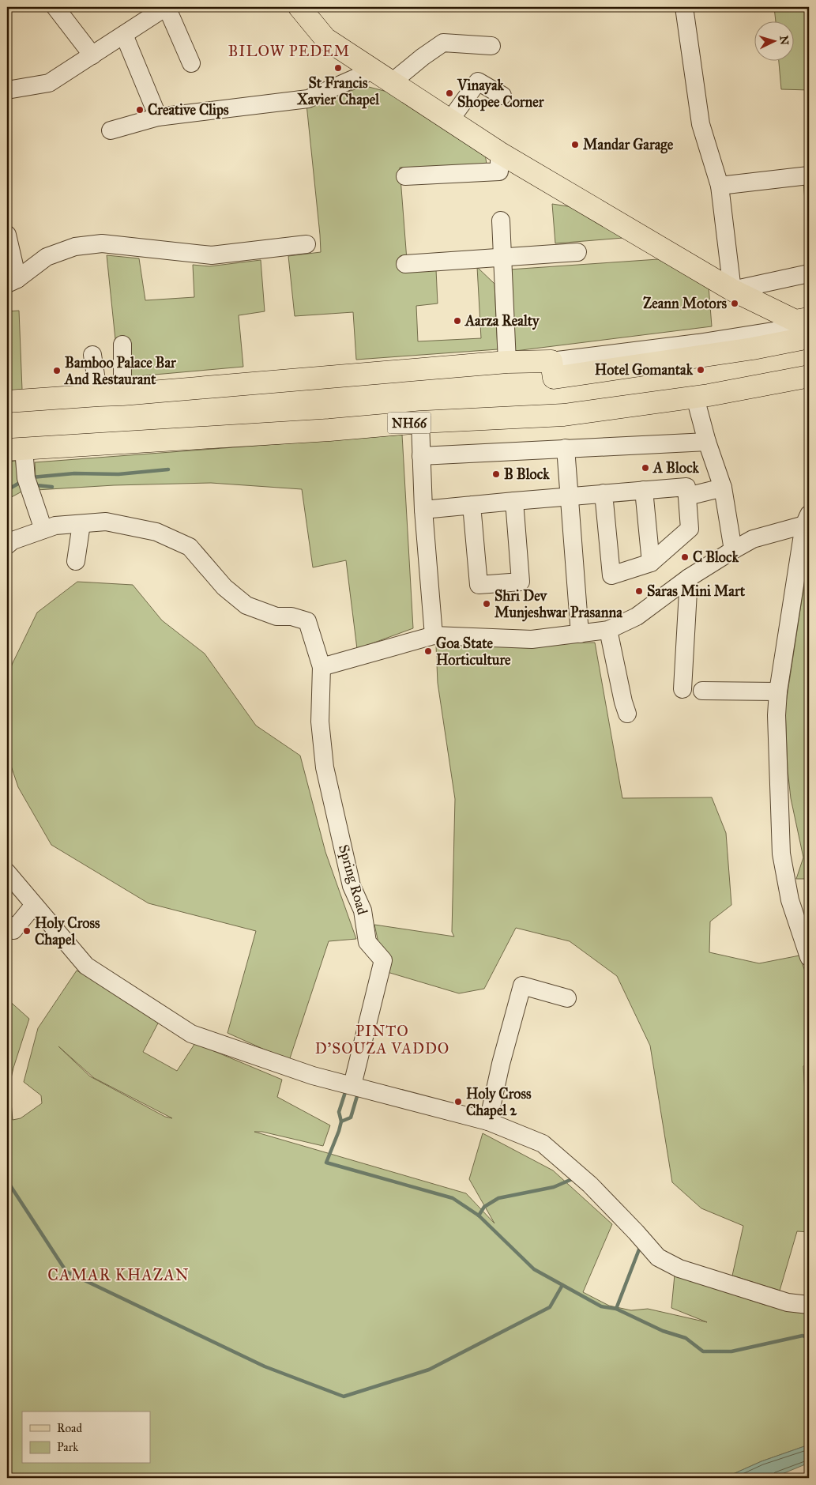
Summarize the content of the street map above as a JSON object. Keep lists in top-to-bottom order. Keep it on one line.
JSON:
{"streets":{"main road":["NH66"],"street":["Spring Road"]},"districts":["BILOW PEDEM","PINTO D’SOUZA VADDO","CAMAR KHAZAN"],"places":["St Francis Xavier Chapel","Vinayak Shopee Corner","Creative Clips","Mandar Garage","Zeann Motors","Aarza Realty","Hotel Gomantak","Bamboo Palace Bar And Restaurant","A Block","B Block","C Block","Saras Mini Mart","Shri Dev Munjeshwar Prasanna","Goa State Horticulture","Holy Cross Chapel","Holy Cross Chapel 2"],"legend":["Road","Park"],"north":"right"}
